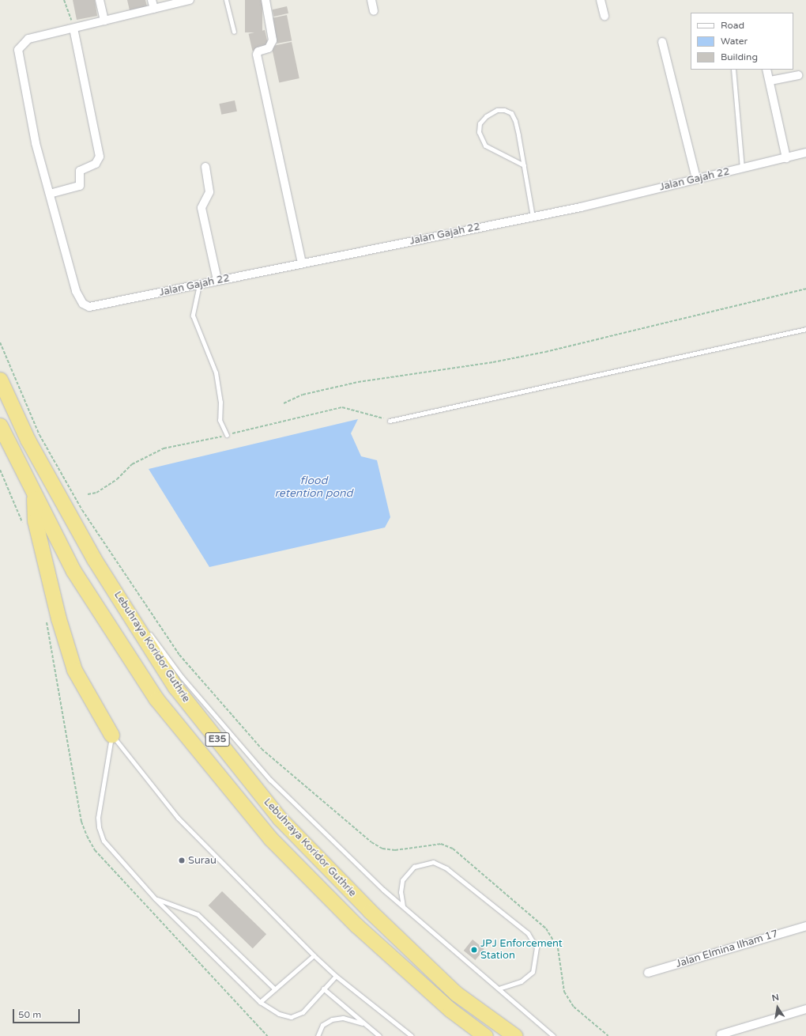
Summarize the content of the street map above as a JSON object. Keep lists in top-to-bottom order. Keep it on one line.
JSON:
{"streets":{"highway":["Lebuhraya Koridor Guthrie","E35"],"street":["Jalan Gajah 22","Jalan Elmina Ilham 17"]},"water":["flood retention pond"],"places":["Surau","JPJ Enforcement Station"],"legend":["Road","Water","Building"],"scale_bar":"50 m","north":"top"}
